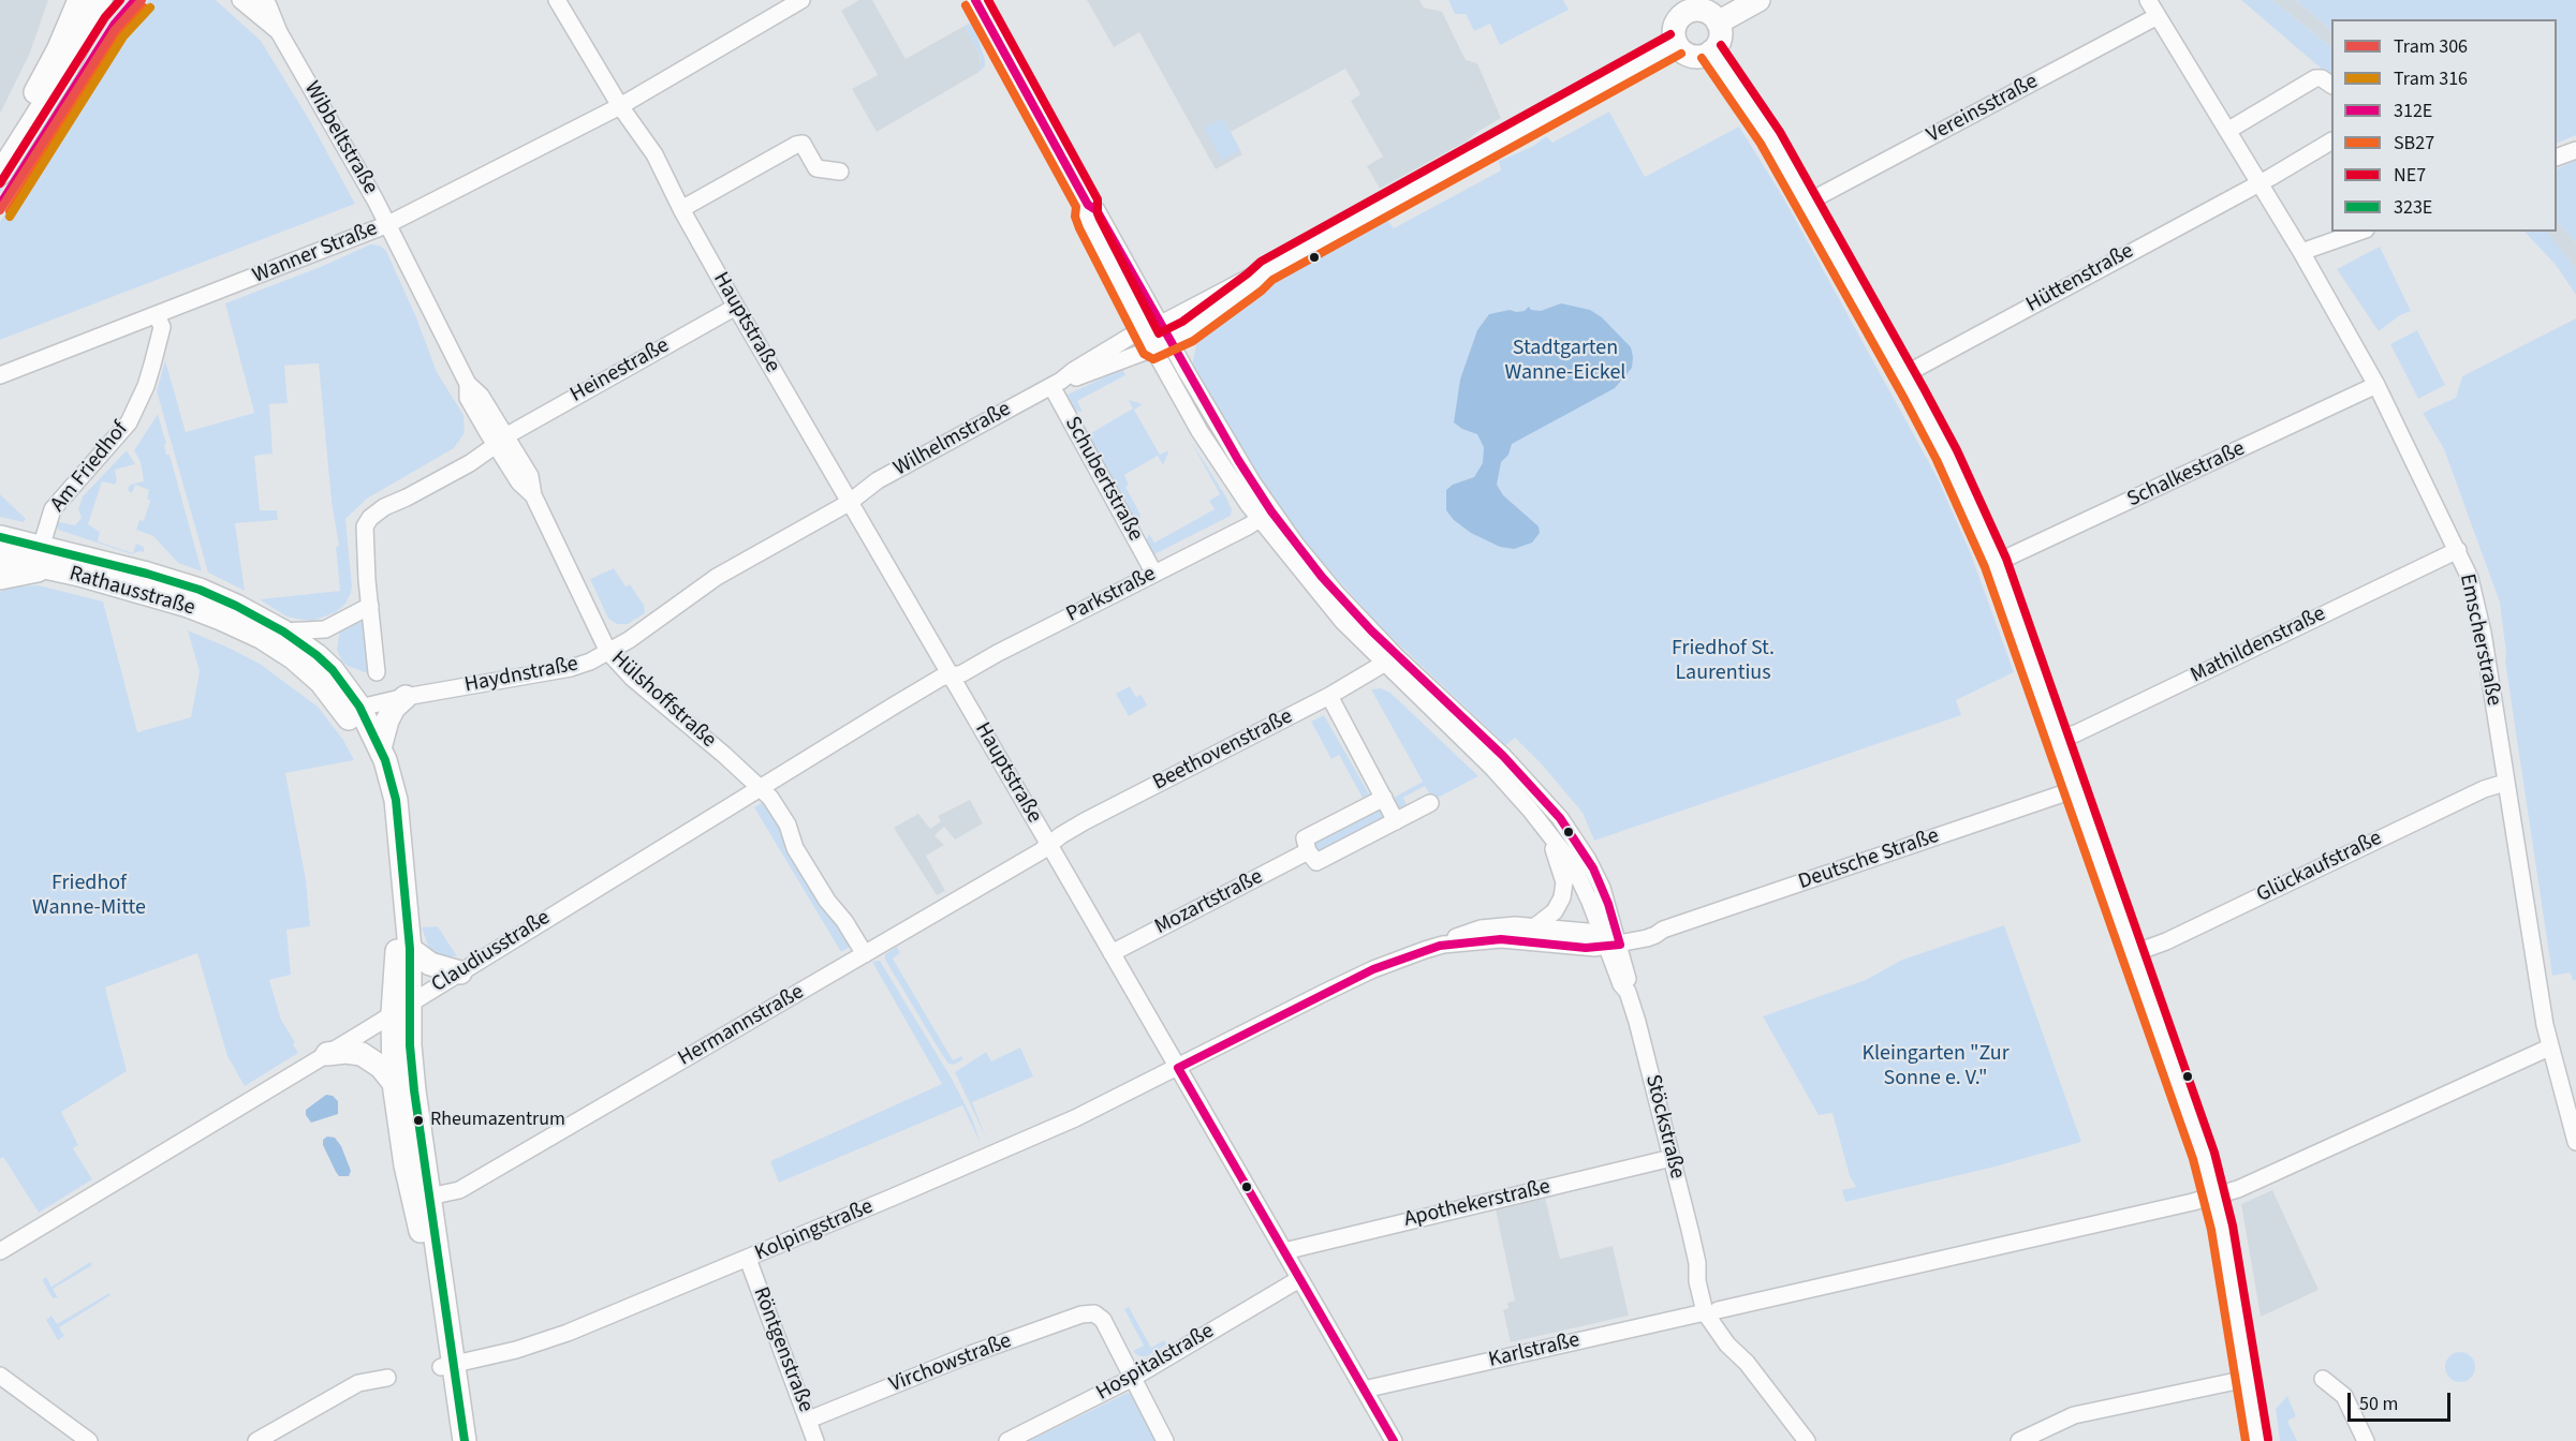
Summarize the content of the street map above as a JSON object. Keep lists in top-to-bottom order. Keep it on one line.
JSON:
{"streets":{"street":["Vereinsstraße","Wibbeltstraße","Wanner Straße","Hüttenstraße","Hauptstraße","Heinestraße","Wilhelmstraße","Am Friedhof","Schalkestraße","Schubertstraße","Rathausstraße","Parkstraße","Emscherstraße","Mathildenstraße","Haydnstraße","Hülshoffstraße","Beethovenstraße","Deutsche Straße","Glückaufstraße","Mozartstraße","Claudiusstraße","Hermannstraße","Stöckstraße","Apothekerstraße","Kolpingstraße","Röntgenstraße","Karlstraße","Hospitalstraße","Virchowstraße"]},"crossings":[["Vereinsstraße","Emscherstraße"],["Wibbeltstraße","Wanner Straße"],["Wibbeltstraße","Heinestraße"],["Wibbeltstraße","Hülshoffstraße"],["Wanner Straße","Hauptstraße"],["Wanner Straße","Am Friedhof"],["Hüttenstraße","Emscherstraße"],["Hauptstraße","Heinestraße"],["Hauptstraße","Wilhelmstraße"],["Hauptstraße","Parkstraße"],["Hauptstraße","Haydnstraße"],["Hauptstraße","Beethovenstraße"],["Hauptstraße","Mozartstraße"],["Hauptstraße","Claudiusstraße"],["Hauptstraße","Hermannstraße"],["Hauptstraße","Apothekerstraße"],["Hauptstraße","Kolpingstraße"],["Hauptstraße","Karlstraße"],["Hauptstraße","Hospitalstraße"],["Heinestraße","Hülshoffstraße"],["Wilhelmstraße","Schubertstraße"],["Wilhelmstraße","Haydnstraße"],["Wilhelmstraße","Stöckstraße"],["Am Friedhof","Rathausstraße"],["Schalkestraße","Emscherstraße"],["Schubertstraße","Parkstraße"],["Rathausstraße","Haydnstraße"],["Rathausstraße","Claudiusstraße"],["Rathausstraße","Hermannstraße"],["Rathausstraße","Kolpingstraße"],["Parkstraße","Claudiusstraße"],["Parkstraße","Stöckstraße"],["Emscherstraße","Mathildenstraße"],["Emscherstraße","Glückaufstraße"],["Emscherstraße","Karlstraße"],["Haydnstraße","Hülshoffstraße"],["Hülshoffstraße","Claudiusstraße"],["Hülshoffstraße","Hermannstraße"],["Beethovenstraße","Hermannstraße"],["Beethovenstraße","Stöckstraße"],["Deutsche Straße","Stöckstraße"],["Stöckstraße","Apothekerstraße"],["Stöckstraße","Karlstraße"],["Kolpingstraße","Röntgenstraße"],["Röntgenstraße","Virchowstraße"],["Hospitalstraße","Virchowstraße"]],"parks":["Stadtgarten Wanne-Eickel","Friedhof St. Laurentius","Friedhof Wanne-Mitte","Kleingarten \"Zur Sonne e. V.\""],"places":["Rheumazentrum"],"lines":["tram line 306","transit line 312E","transit line NE7","transit line SB27","tram line 316","transit line 323E"],"legend":["Tram 306","Tram 316","312E","SB27","NE7","323E"],"scale_bar":"50 m"}
